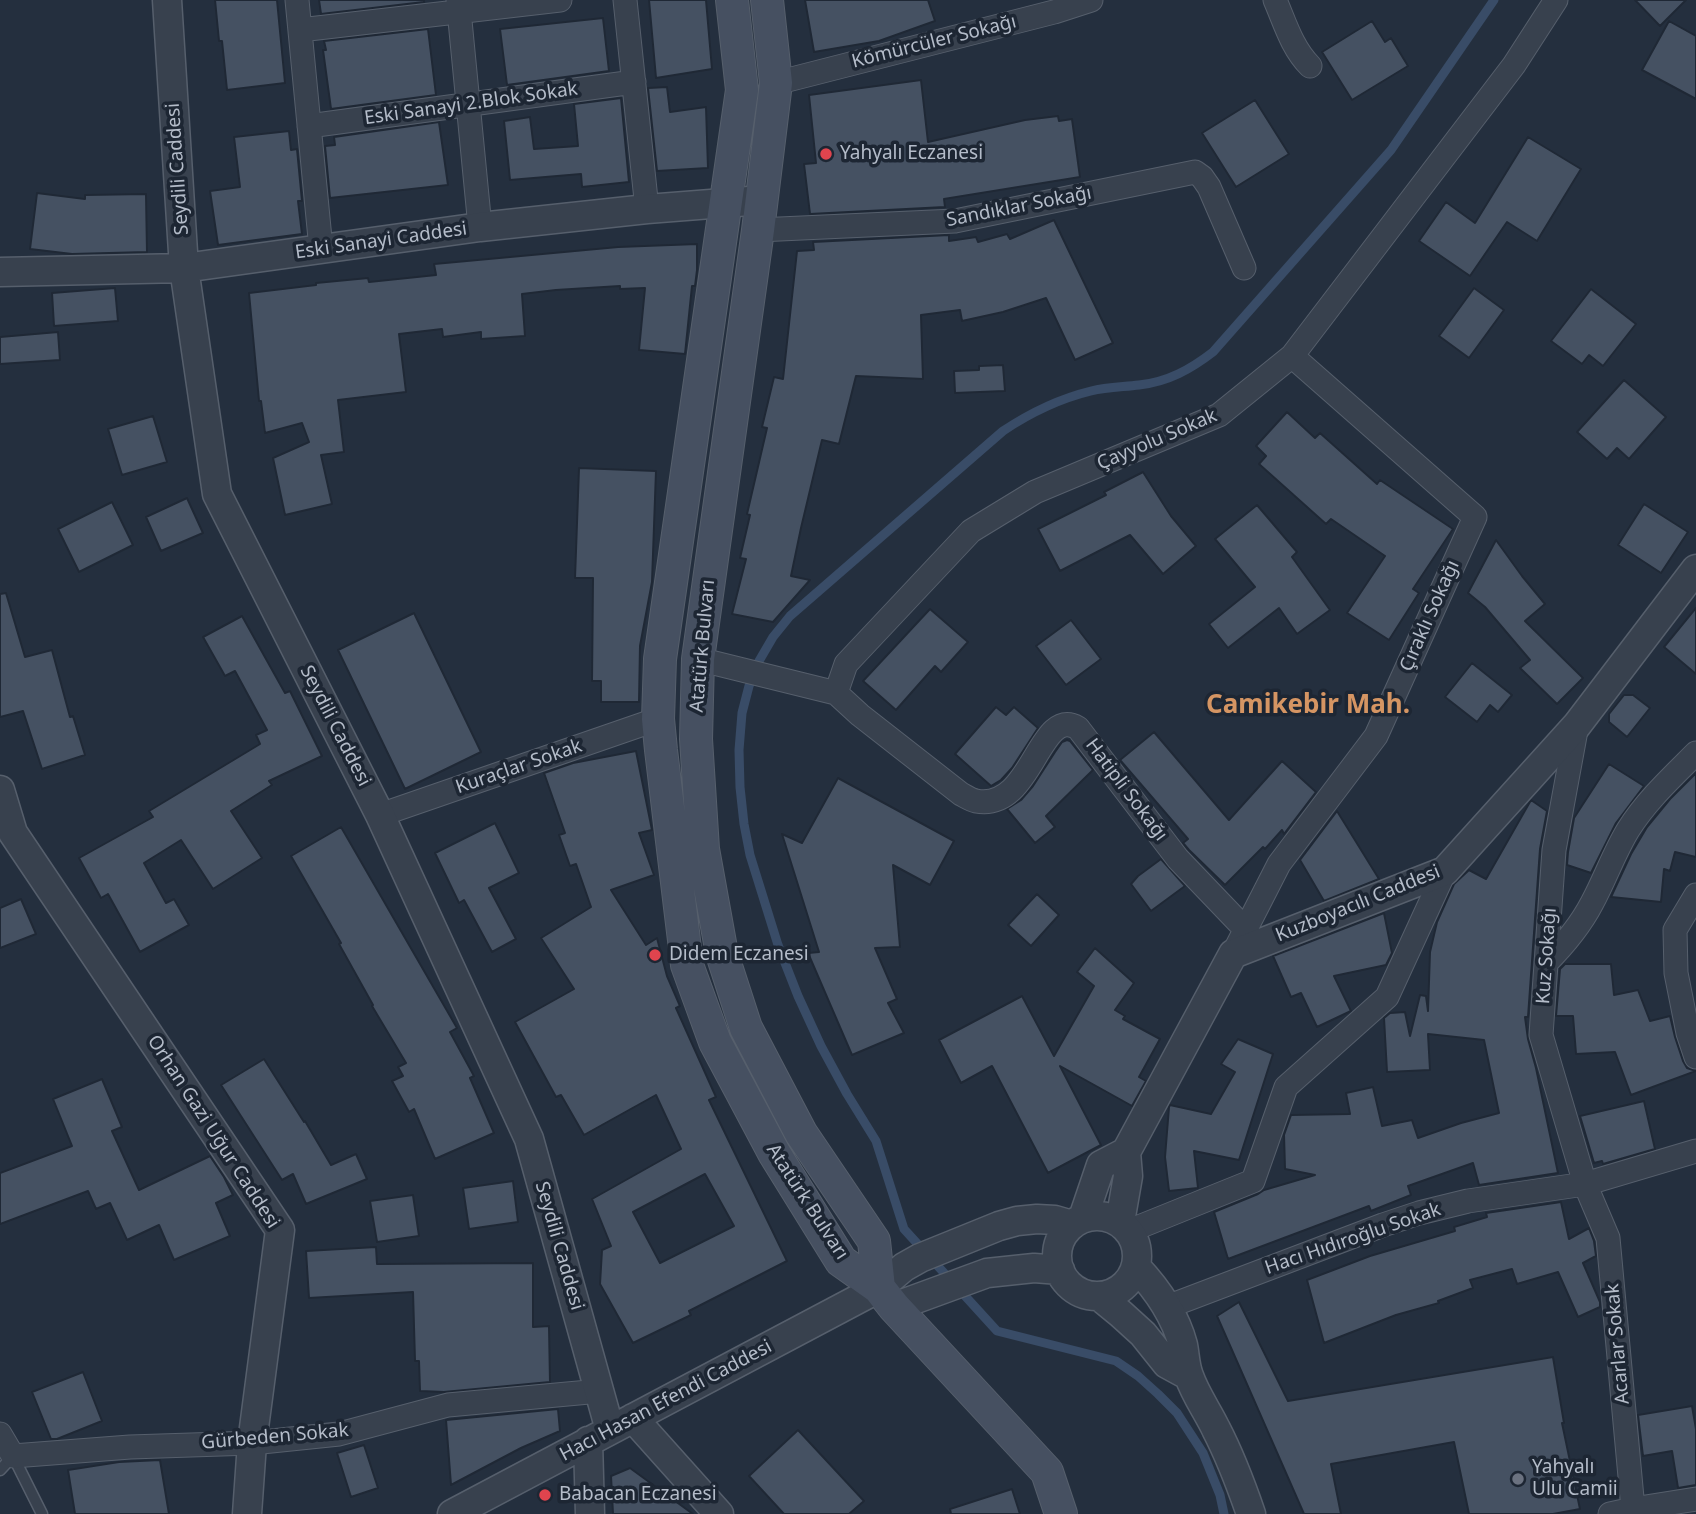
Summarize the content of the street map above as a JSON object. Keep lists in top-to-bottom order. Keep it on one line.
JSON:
{"streets":{"main road":["Atatürk Bulvarı"],"street":["Kömürcüler Sokağı","Eski Sanayi 2.Blok Sokak","Seydili Caddesi","Sandıklar Sokağı","Eski Sanayi Caddesi","Çayyolu Sokak","Çıraklı Sokağı","Kuraçlar Sokak","Hatipli Sokağı","Kuzboyacılı Caddesi","Kuz Sokağı","Orhan Gazi Uğur Caddesi","Hacı Hıdıroğlu Sokak","Acarlar Sokak","Hacı Hasan Efendi Caddesi","Gürbeden Sokak"]},"crossings":[["Kömürcüler Sokağı","Atatürk Bulvarı"],["Seydili Caddesi","Eski Sanayi Caddesi"],["Seydili Caddesi","Kuraçlar Sokak"],["Seydili Caddesi","Hacı Hasan Efendi Caddesi"],["Seydili Caddesi","Gürbeden Sokak"],["Sandıklar Sokağı","Eski Sanayi Caddesi"],["Sandıklar Sokağı","Atatürk Bulvarı"],["Eski Sanayi Caddesi","Atatürk Bulvarı"],["Çayyolu Sokak","Çıraklı Sokağı"],["Çayyolu Sokak","Hatipli Sokağı"],["Çıraklı Sokağı","Hatipli Sokağı"],["Çıraklı Sokağı","Kuzboyacılı Caddesi"],["Atatürk Bulvarı","Kuraçlar Sokak"],["Atatürk Bulvarı","Hacı Hasan Efendi Caddesi"],["Hatipli Sokağı","Kuzboyacılı Caddesi"],["Kuzboyacılı Caddesi","Kuz Sokağı"],["Kuz Sokağı","Hacı Hıdıroğlu Sokak"],["Kuz Sokağı","Acarlar Sokak"],["Orhan Gazi Uğur Caddesi","Gürbeden Sokak"],["Hacı Hıdıroğlu Sokak","Acarlar Sokak"]],"districts":["Camikebir Mah."],"places":["Yahyalı Eczanesi","Didem Eczanesi","Yahyalı Ulu Camii","Babacan Eczanesi"]}
